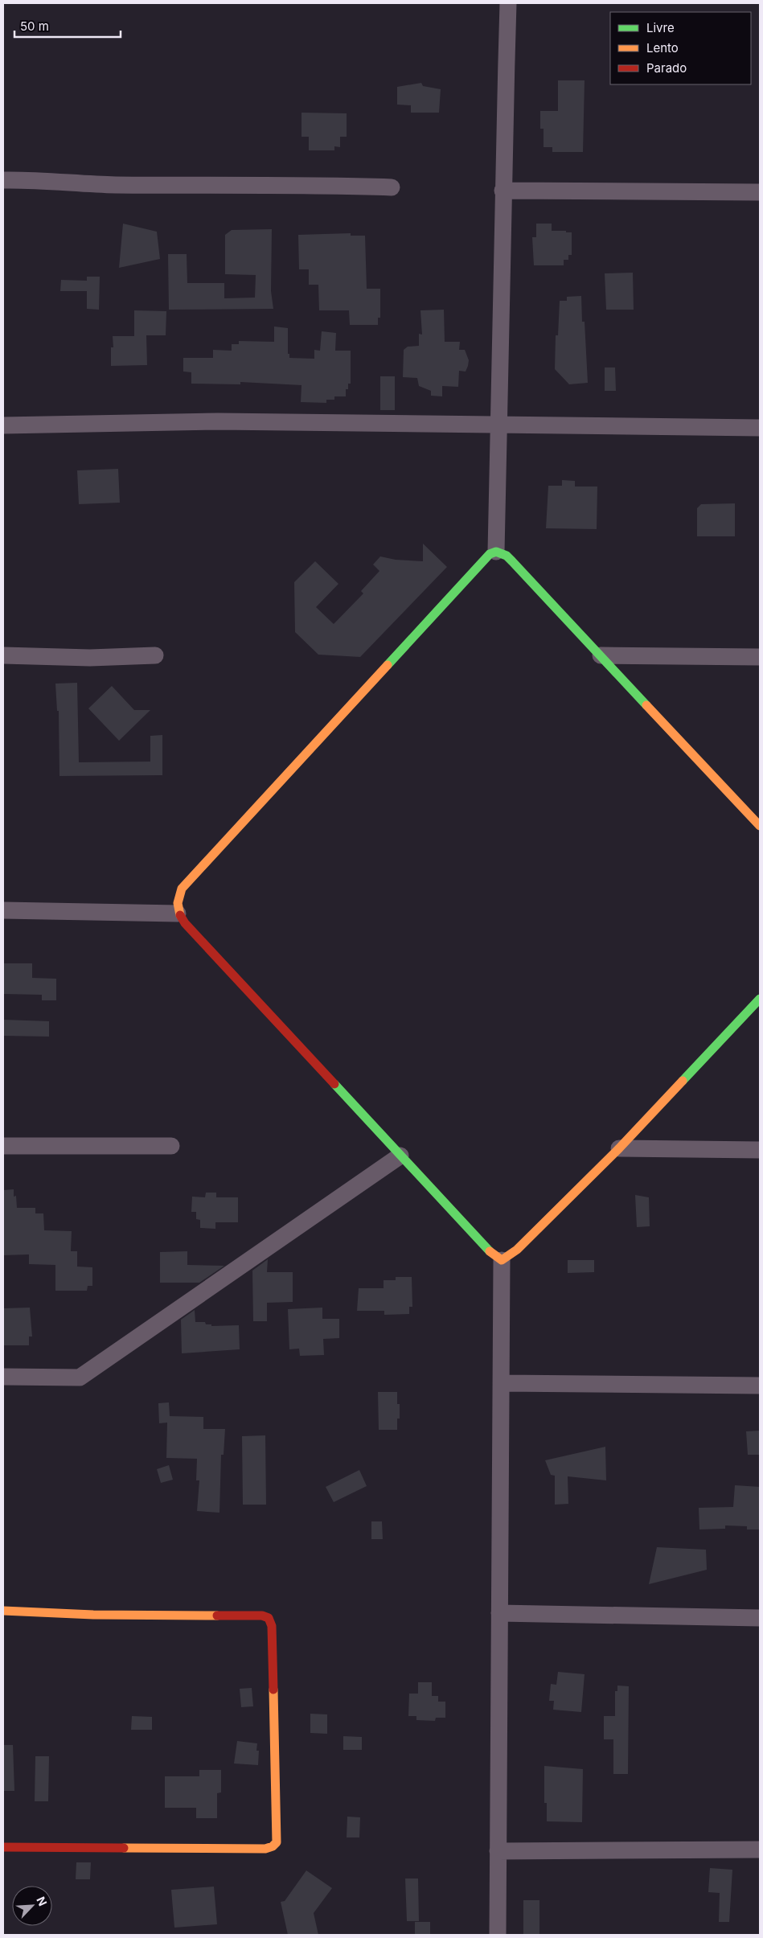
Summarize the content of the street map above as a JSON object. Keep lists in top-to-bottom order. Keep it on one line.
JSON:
{"legend":["Livre","Lento","Parado"],"scale_bar":"50 m","north":"top right"}
